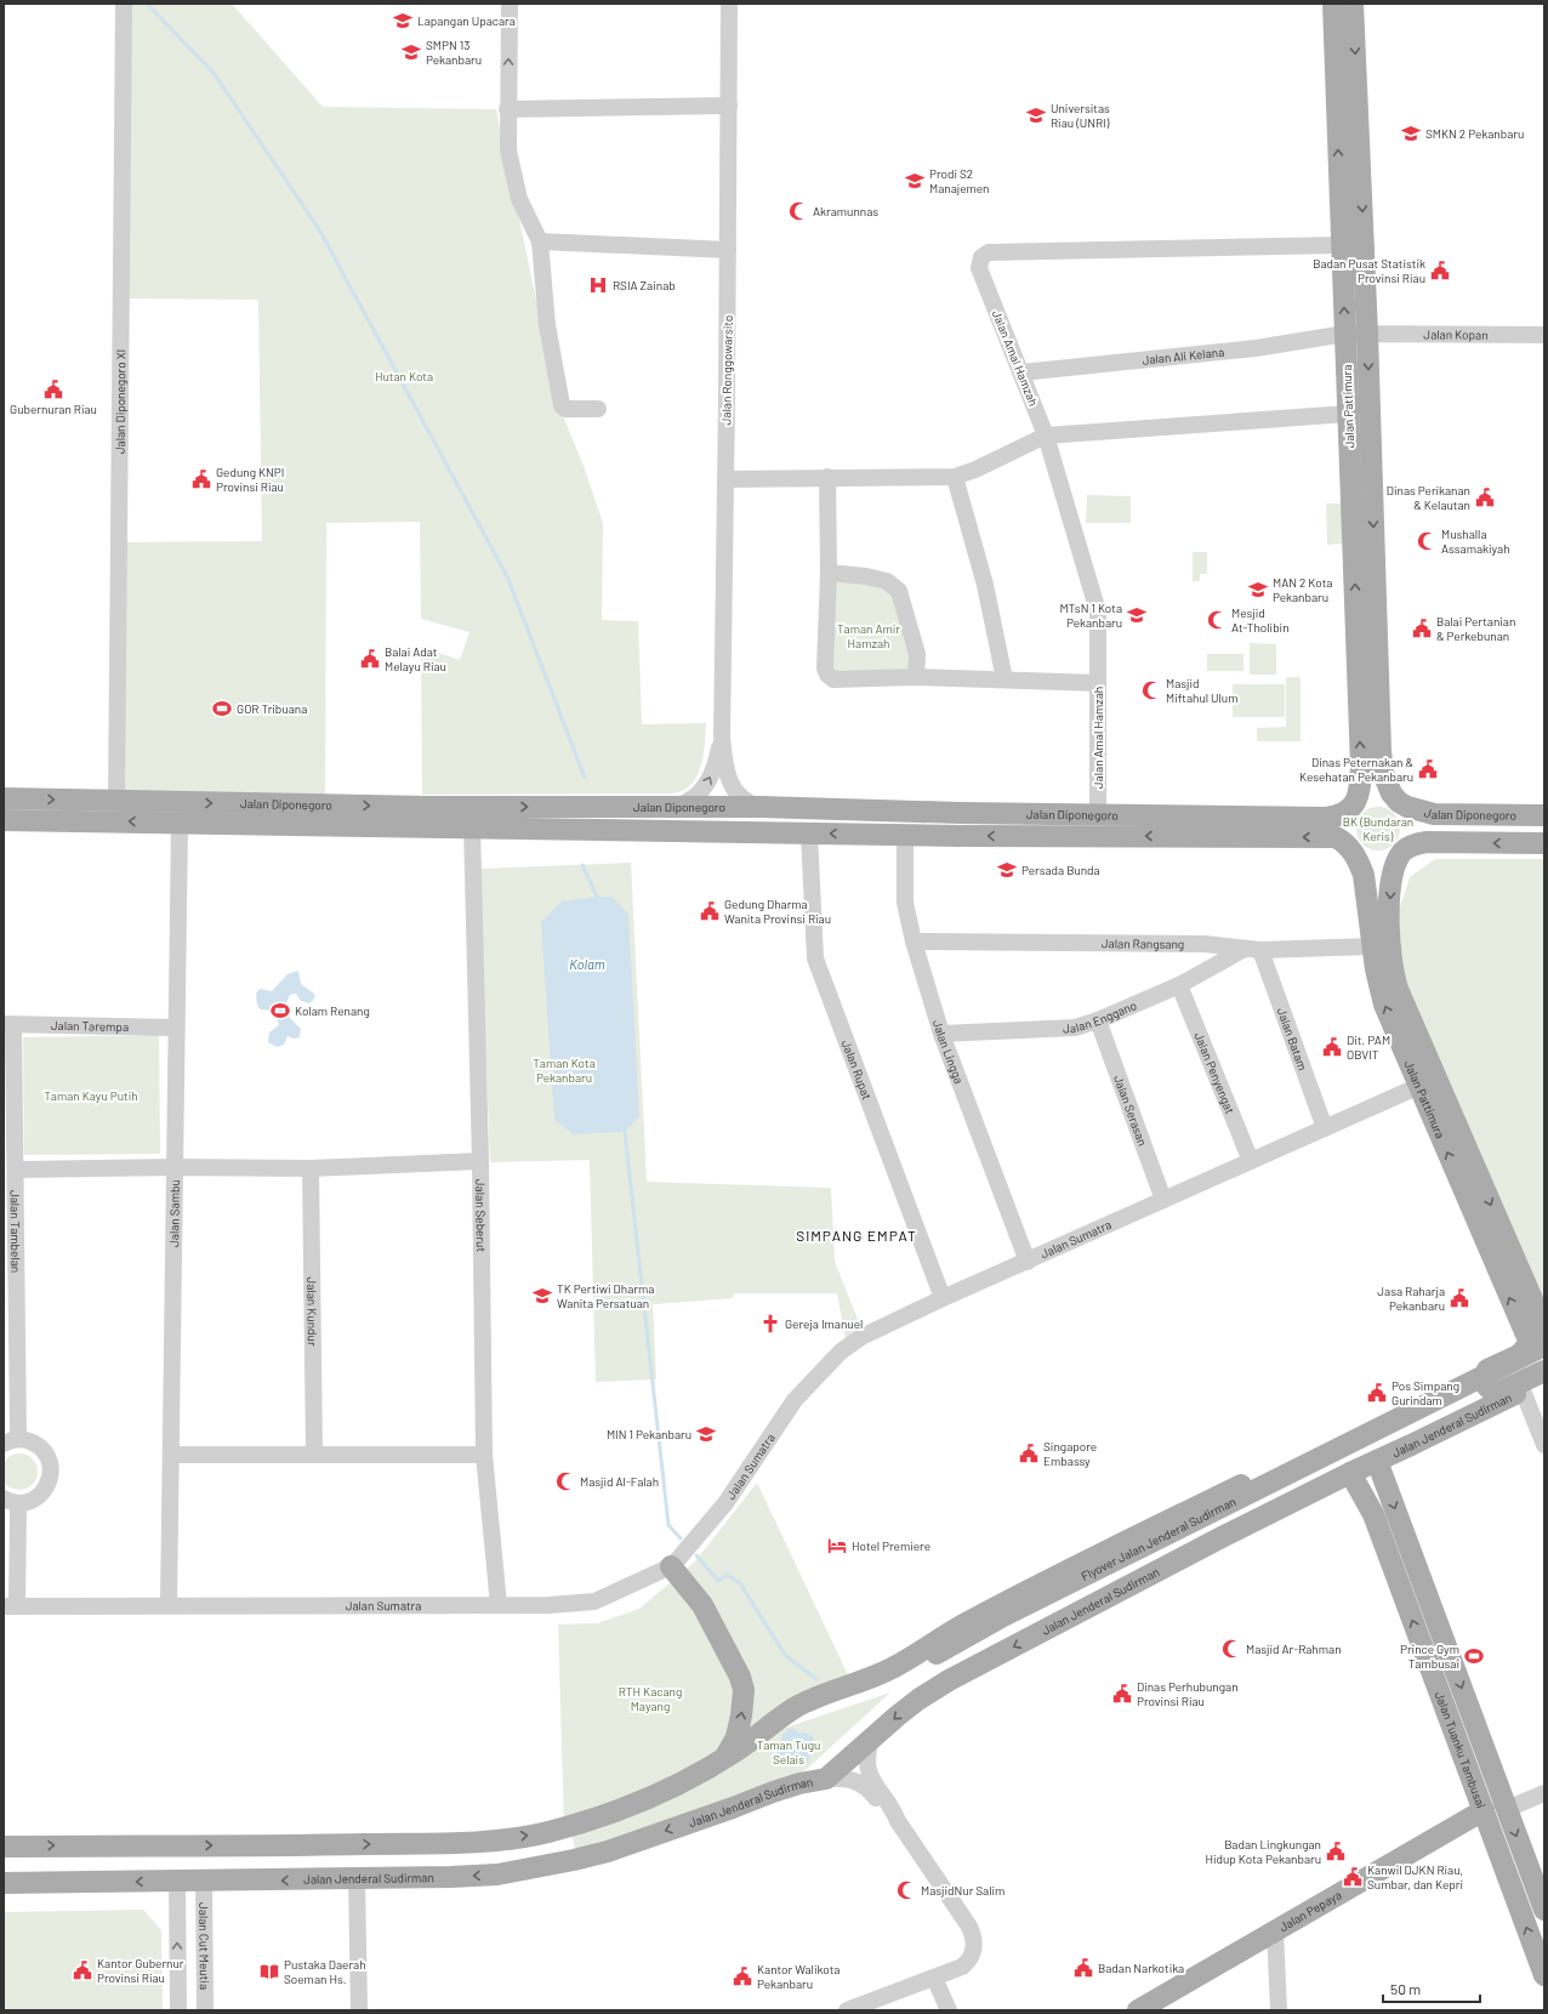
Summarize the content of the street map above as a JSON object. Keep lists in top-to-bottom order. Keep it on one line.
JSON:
{"streets":{"main road":["Jalan Pattimura","Jalan Diponegoro","Jalan Jenderal Sudirman","Flyover Jalan Jenderal Sudirman","Jalan Tuanku Tambusai","Jalan Pepaya"],"street":["Jalan Kopan","Jalan Ali Kelana","Jalan Amal Hamzah","Jalan Ronggowarsito","Jalan Diponegoro XI","Jalan Rangsang","Jalan Enggano","Jalan Tarempa","Jalan Batam","Jalan Lingga","Jalan Rupat","Jalan Penyengat","Jalan Serasan","Jalan Sambu","Jalan Seberut","Jalan Tambelan","Jalan Sumatra","Jalan Kundur","Jalan Cut Meutia"]},"crossings":[["Jalan Kopan","Jalan Ali Kelana"],["Jalan Kopan","Jalan Pattimura"],["Jalan Ali Kelana","Jalan Amal Hamzah"],["Jalan Ali Kelana","Jalan Pattimura"],["Jalan Amal Hamzah","Jalan Pattimura"],["Jalan Amal Hamzah","Jalan Diponegoro"],["Jalan Ronggowarsito","Jalan Diponegoro"],["Jalan Diponegoro XI","Jalan Diponegoro"],["Jalan Pattimura","Jalan Diponegoro"],["Jalan Pattimura","Jalan Rangsang"],["Jalan Pattimura","Jalan Sumatra"],["Jalan Pattimura","Flyover Jalan Jenderal Sudirman"],["Jalan Diponegoro","Jalan Lingga"],["Jalan Diponegoro","Jalan Rupat"],["Jalan Diponegoro","Jalan Sambu"],["Jalan Diponegoro","Jalan Seberut"],["Jalan Rangsang","Jalan Enggano"],["Jalan Rangsang","Jalan Batam"],["Jalan Rangsang","Jalan Lingga"],["Jalan Enggano","Jalan Batam"],["Jalan Enggano","Jalan Lingga"],["Jalan Enggano","Jalan Penyengat"],["Jalan Enggano","Jalan Serasan"],["Jalan Tarempa","Jalan Sambu"],["Jalan Tarempa","Jalan Tambelan"],["Jalan Batam","Jalan Sumatra"],["Jalan Lingga","Jalan Sumatra"],["Jalan Rupat","Jalan Sumatra"],["Jalan Penyengat","Jalan Sumatra"],["Jalan Serasan","Jalan Sumatra"],["Jalan Sambu","Jalan Sumatra"],["Jalan Seberut","Jalan Sumatra"],["Jalan Tambelan","Jalan Sumatra"],["Jalan Jenderal Sudirman","Flyover Jalan Jenderal Sudirman"],["Jalan Jenderal Sudirman","Jalan Tuanku Tambusai"],["Jalan Jenderal Sudirman","Jalan Cut Meutia"],["Jalan Tuanku Tambusai","Jalan Pepaya"]],"districts":["SIMPANG EMPAT"],"water":["Kolam"],"parks":["Hutan Kota","Taman Amir Hamzah","BK (Bundaran Keris)","Taman Kota Pekanbaru","Taman Kayu Putih","RTH Kacang Mayang","Taman Tugu Selais"],"places":{"school or university":["Lapangan Upacara","SMPN 13 Pekanbaru","Universitas Riau (UNRI)","SMKN 2 Pekanbaru","Prodi S2 Manajemen","MAN 2 Kota Pekanbaru","MTsN 1 Kota Pekanbaru","Persada Bunda","TK Pertiwi Dharma Wanita Persatuan","MIN 1 Pekanbaru"],"mosque":["Akramunnas","Mushalla Assamakiyah","Mesjid At-Tholibin","Masjid Miftahul Ulum","Masjid Al-Falah","Masjid Ar-Rahman","MasjidNur Salim"],"public building":["Badan Pusat Statistik Provinsi Riau","Gubernuran Riau","Gedung KNPI Provinsi Riau","Dinas Perikanan & Kelautan","Balai Pertanian & Perkebunan","Balai Adat Melayu Riau","Dinas Peternakan & Kesehatan Pekanbaru","Gedung Dharma Wanita Provinsi Riau","Dit. PAM OBVIT","Jasa Raharja Pekanbaru","Pos Simpang Gurindam","Singapore Embassy","Dinas Perhubungan Provinsi Riau","Badan Lingkungan Hidup Kota Pekanbaru","Kanwil DJKN Riau, Sumbar, dan Kepri","Badan Narkotika","Kantor Gubernur Provinsi Riau","Kantor Walikota Pekanbaru"],"hospital":["RSIA Zainab"],"sports":["GOR Tribuana","Kolam Renang","Prince Gym Tambusai"],"church":["Gereja Imanuel"],"hotel":["Hotel Premiere"],"library":["Pustaka Daerah Soeman Hs."]},"scale_bar":"50 m"}
